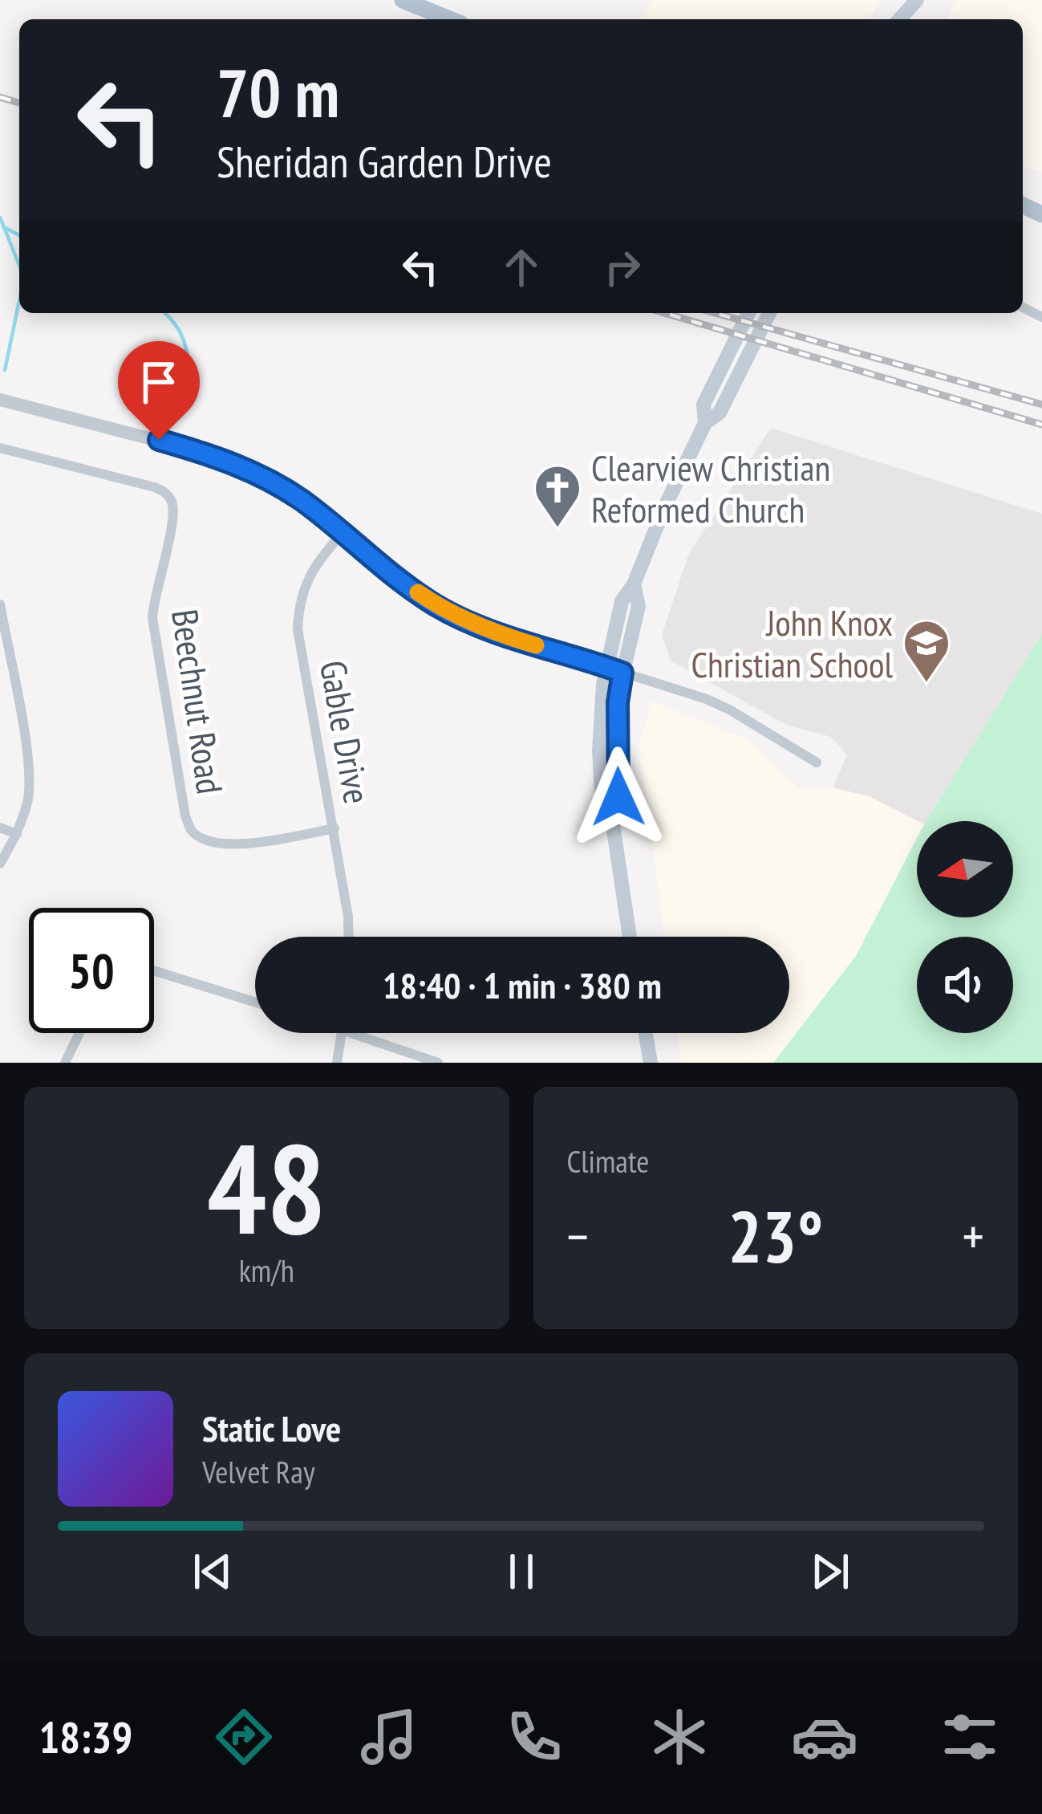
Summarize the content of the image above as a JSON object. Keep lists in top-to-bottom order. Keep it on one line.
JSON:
{"streets":{"street":["Beechnut Road","Gable Drive"]},"crossings":[["Beechnut Road","Gable Drive"]],"places":{"church":["Clearview Christian Reformed Church"],"school or university":["John Knox Christian School"]},"north":"left","page":{"turn":["70 m","Sheridan Garden Drive"],"limit":"50","trip":"18:40 · 1 min · 380 m","tile":[["48","km/h"],"Climate"],"heat":["−","23°","+"],"song":["Static Love","Velvet Ray"],"tabs":"18:39"}}
